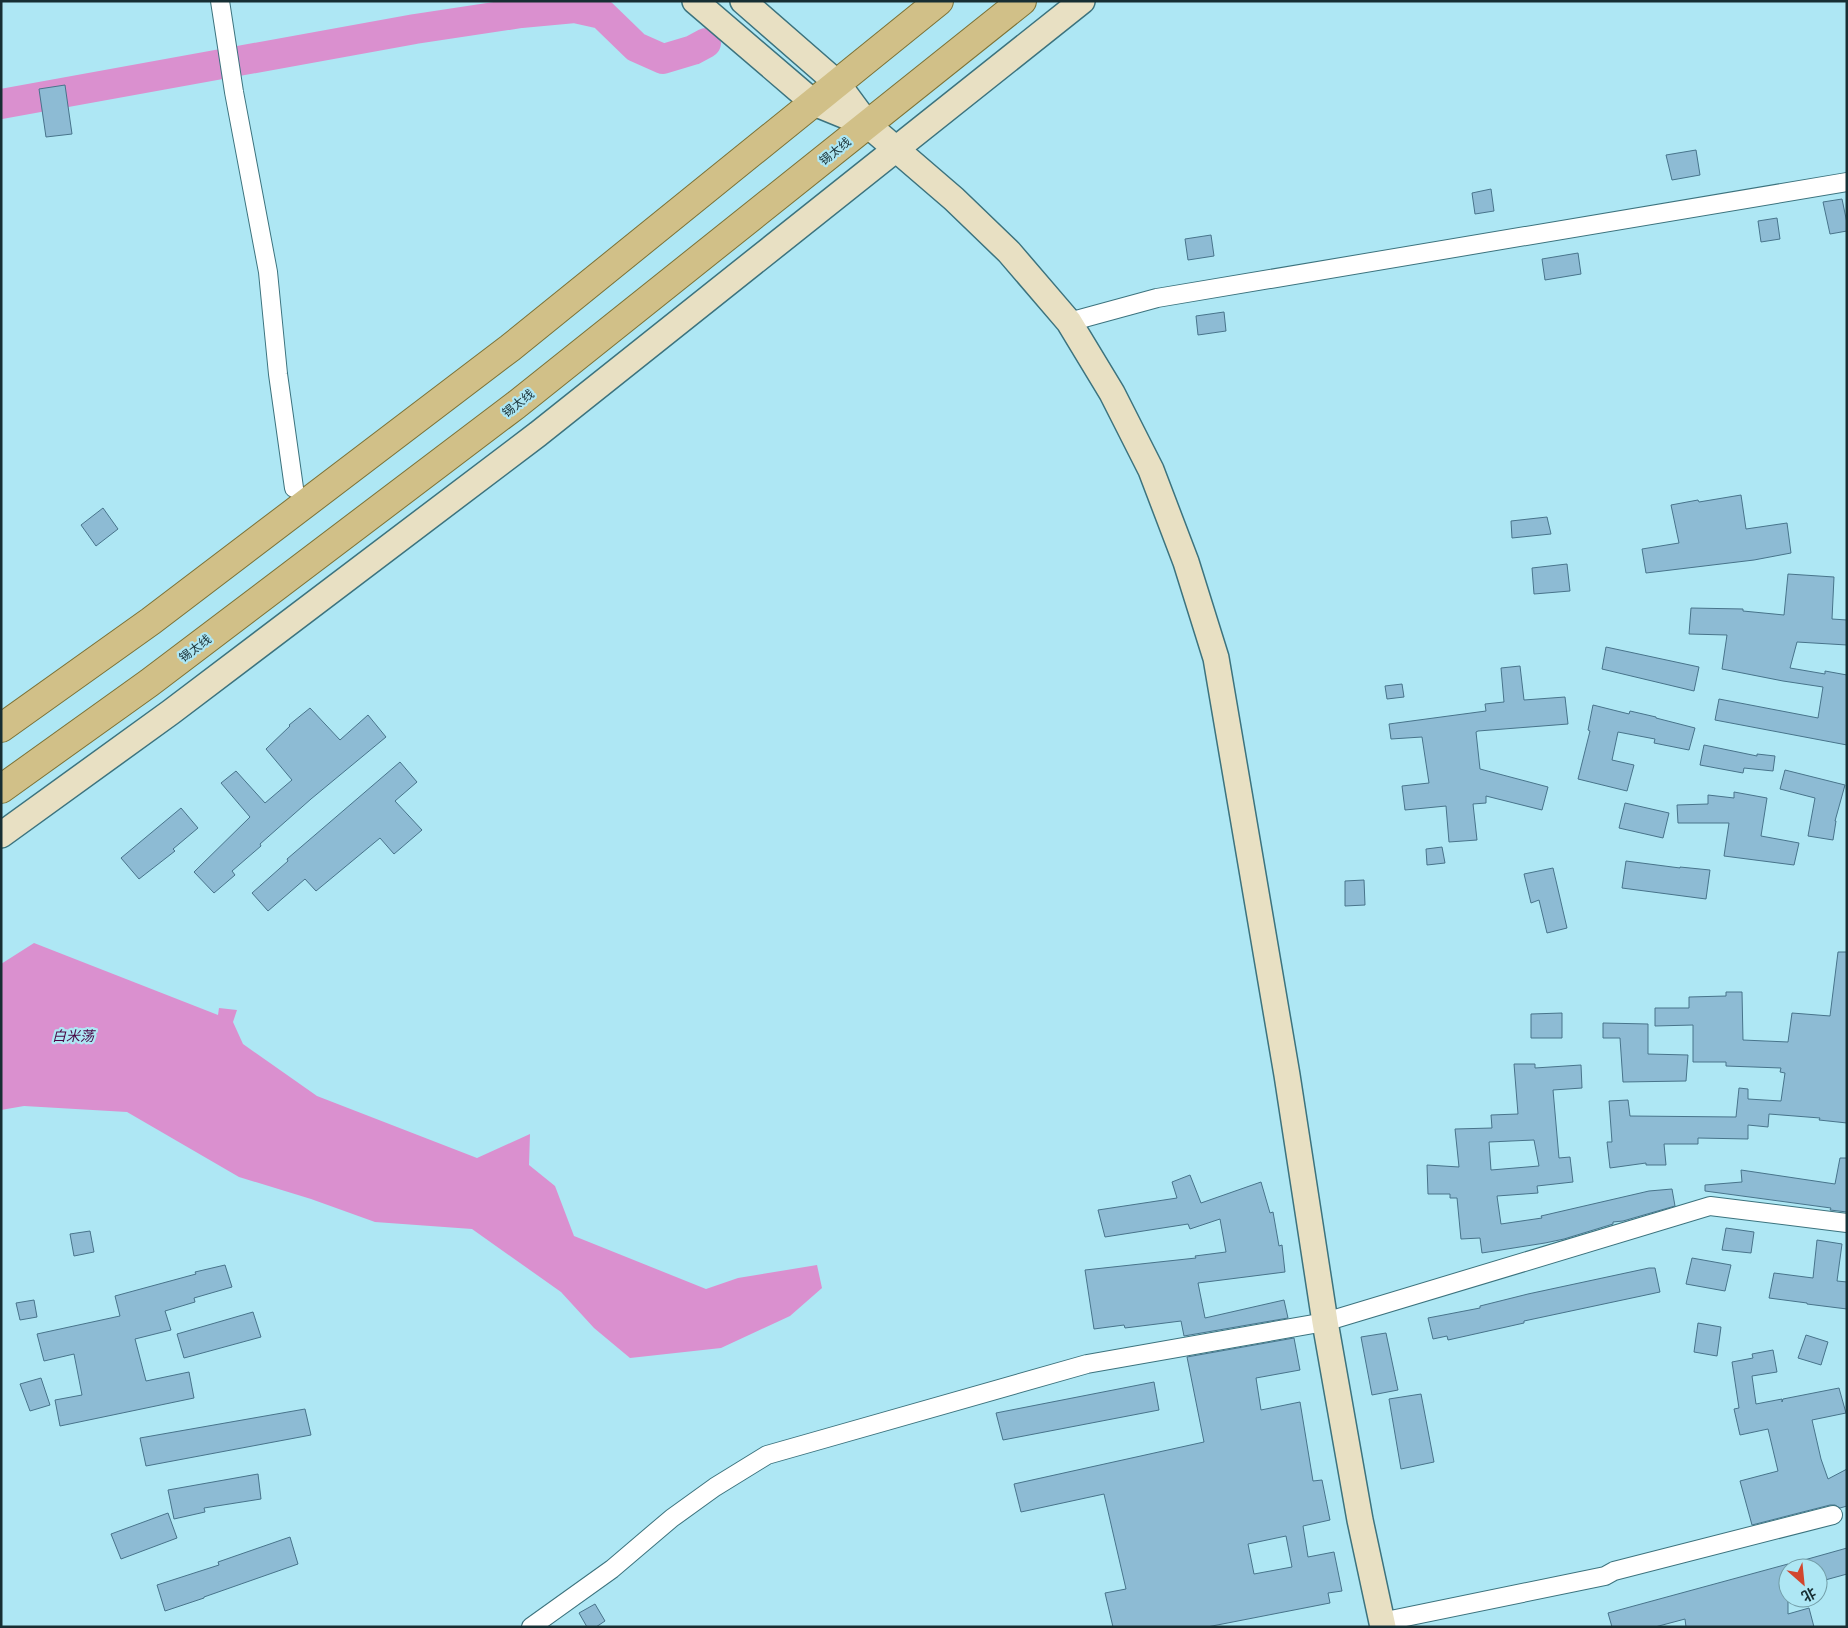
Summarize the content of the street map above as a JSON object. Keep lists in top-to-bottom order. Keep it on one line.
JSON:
{"streets":{"main road":["锡太线"]},"water":["白米荡"],"north":"bottom right"}
